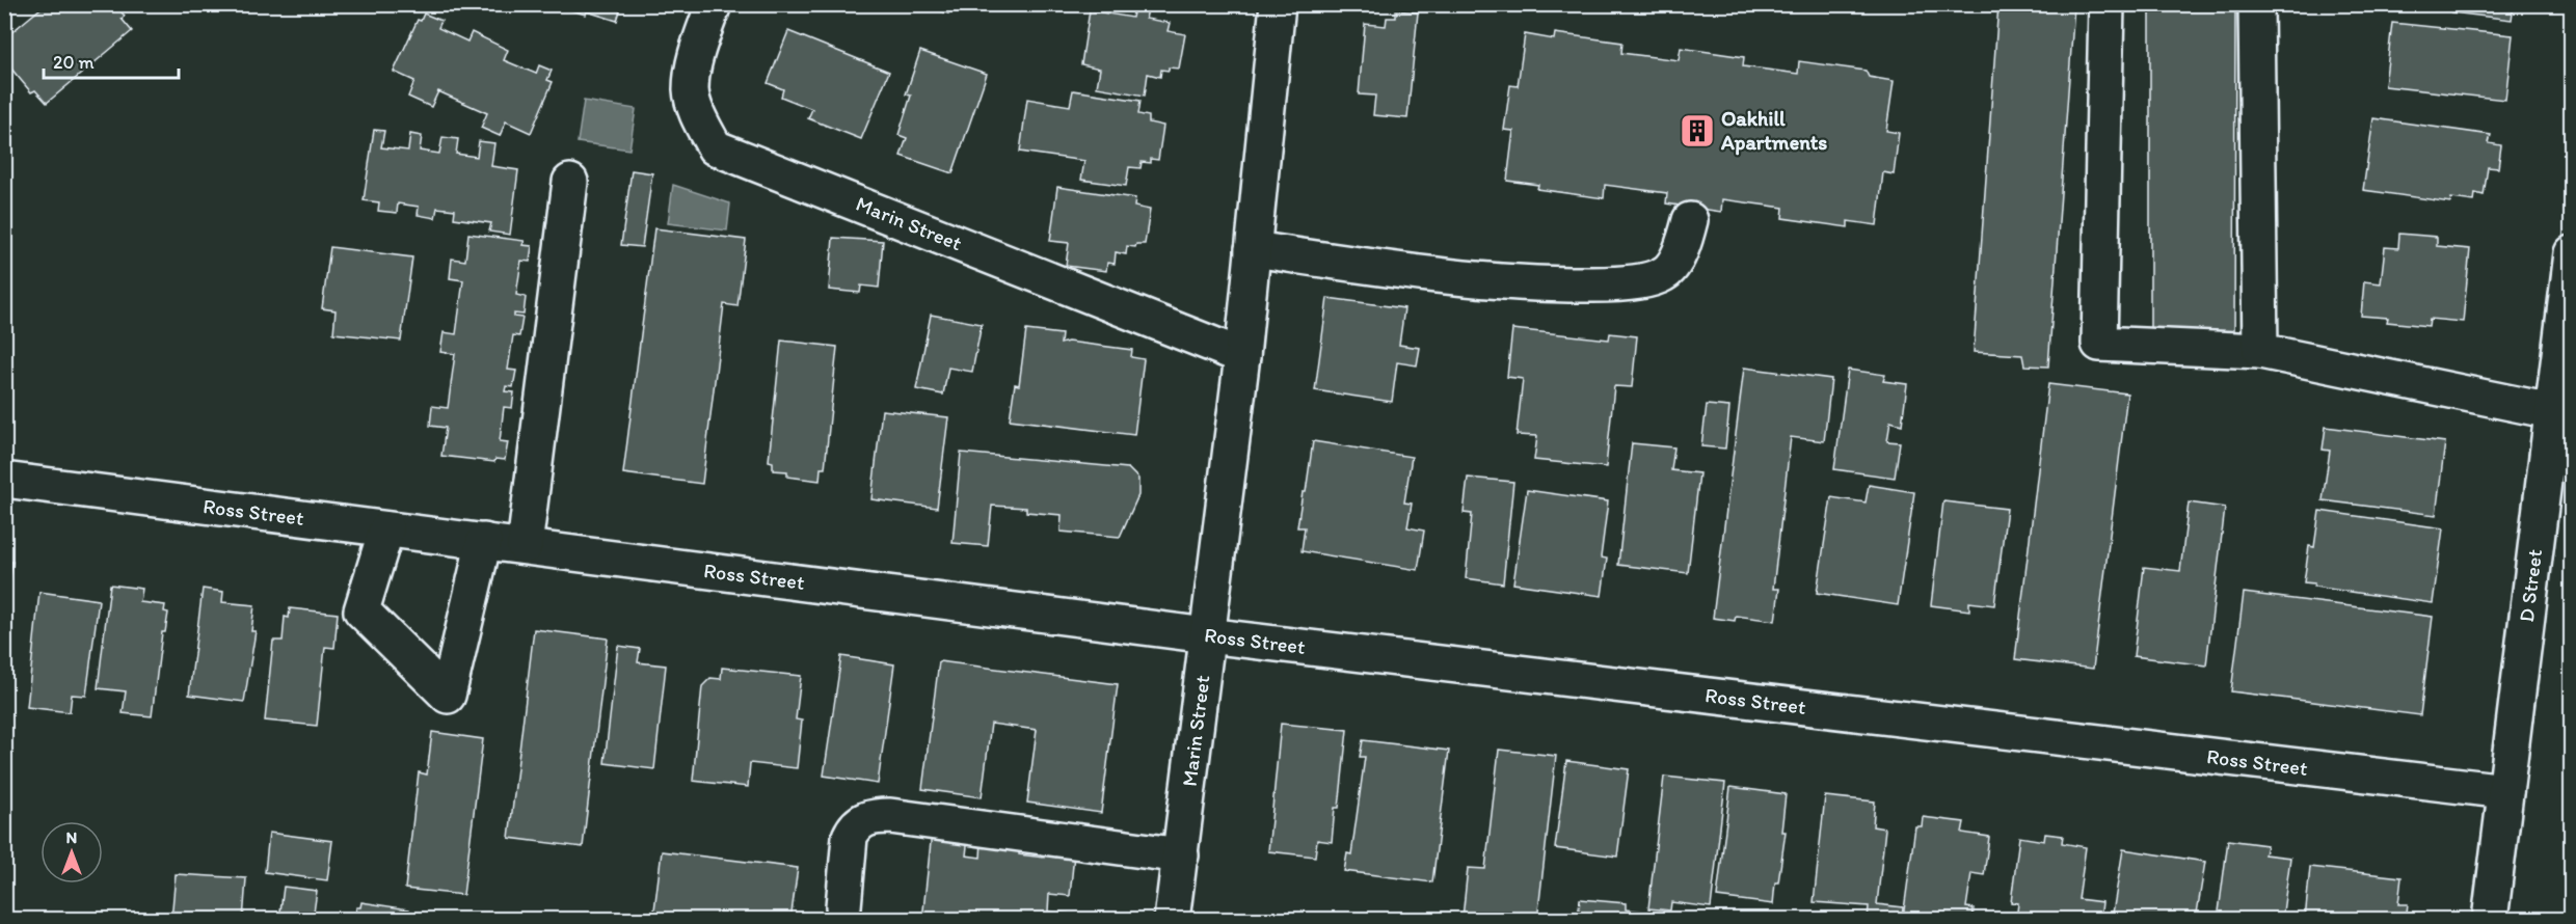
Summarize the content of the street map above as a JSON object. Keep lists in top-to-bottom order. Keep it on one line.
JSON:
{"streets":{"street":["Marin Street","Ross Street","D Street"]},"crossings":[["Marin Street","Ross Street"],["Ross Street","D Street"]],"places":{"building":["Oakhill Apartments"]},"scale_bar":"20 m","north":"top"}
